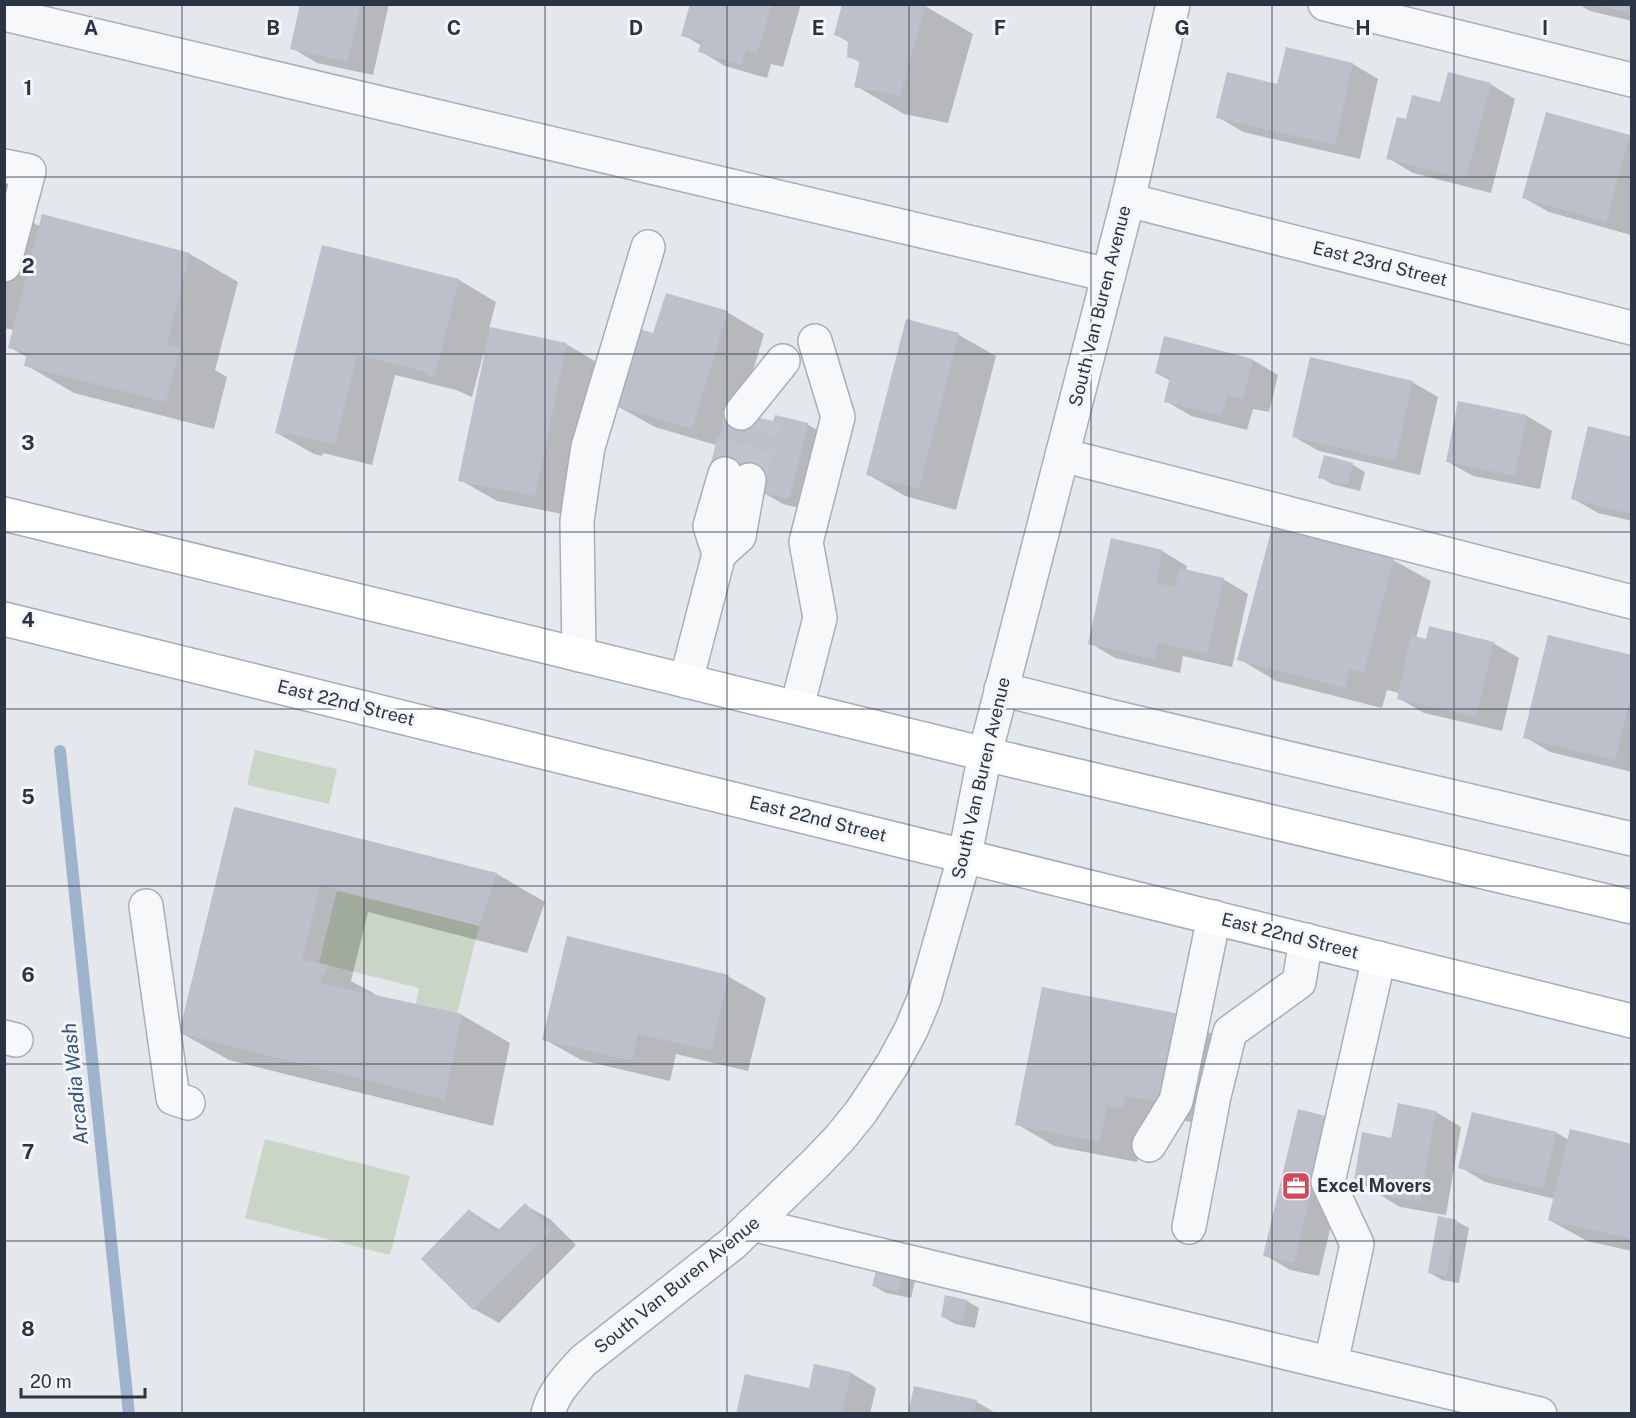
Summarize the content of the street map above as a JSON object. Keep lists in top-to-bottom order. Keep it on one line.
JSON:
{"streets":{"main road":["East 22nd Street"],"street":["East 23rd Street","South Van Buren Avenue"]},"crossings":[["East 23rd Street","South Van Buren Avenue"],["South Van Buren Avenue","East 22nd Street"]],"water":["Arcadia Wash"],"places":{"office":["Excel Movers"]},"scale_bar":"20 m","grid":{"columns":["A","B","C","D","E","F","G","H","I"],"rows":["1","2","3","4","5","6","7","8"]}}
